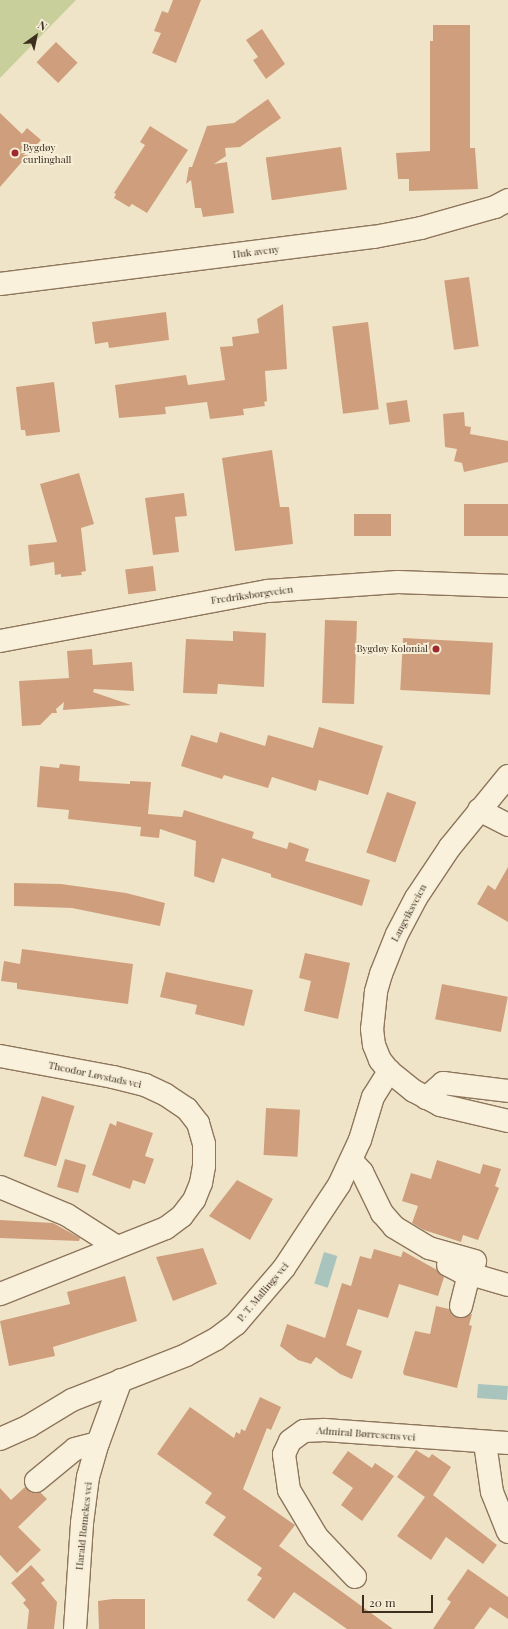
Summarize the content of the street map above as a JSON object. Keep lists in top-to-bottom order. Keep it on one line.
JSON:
{"streets":{"street":["Huk aveny","Fredriksborgveien","Langviksveien","Theodor Løvstads vei","P. T. Mallings vei","Admiral Børresens vei","Harald Rømckes vei"]},"crossings":[["Langviksveien","P. T. Mallings vei"],["P. T. Mallings vei","Harald Rømckes vei"]],"places":["Bygdøy curlinghall","Bygdøy Kolonial"],"scale_bar":"20 m","north":"top right"}
